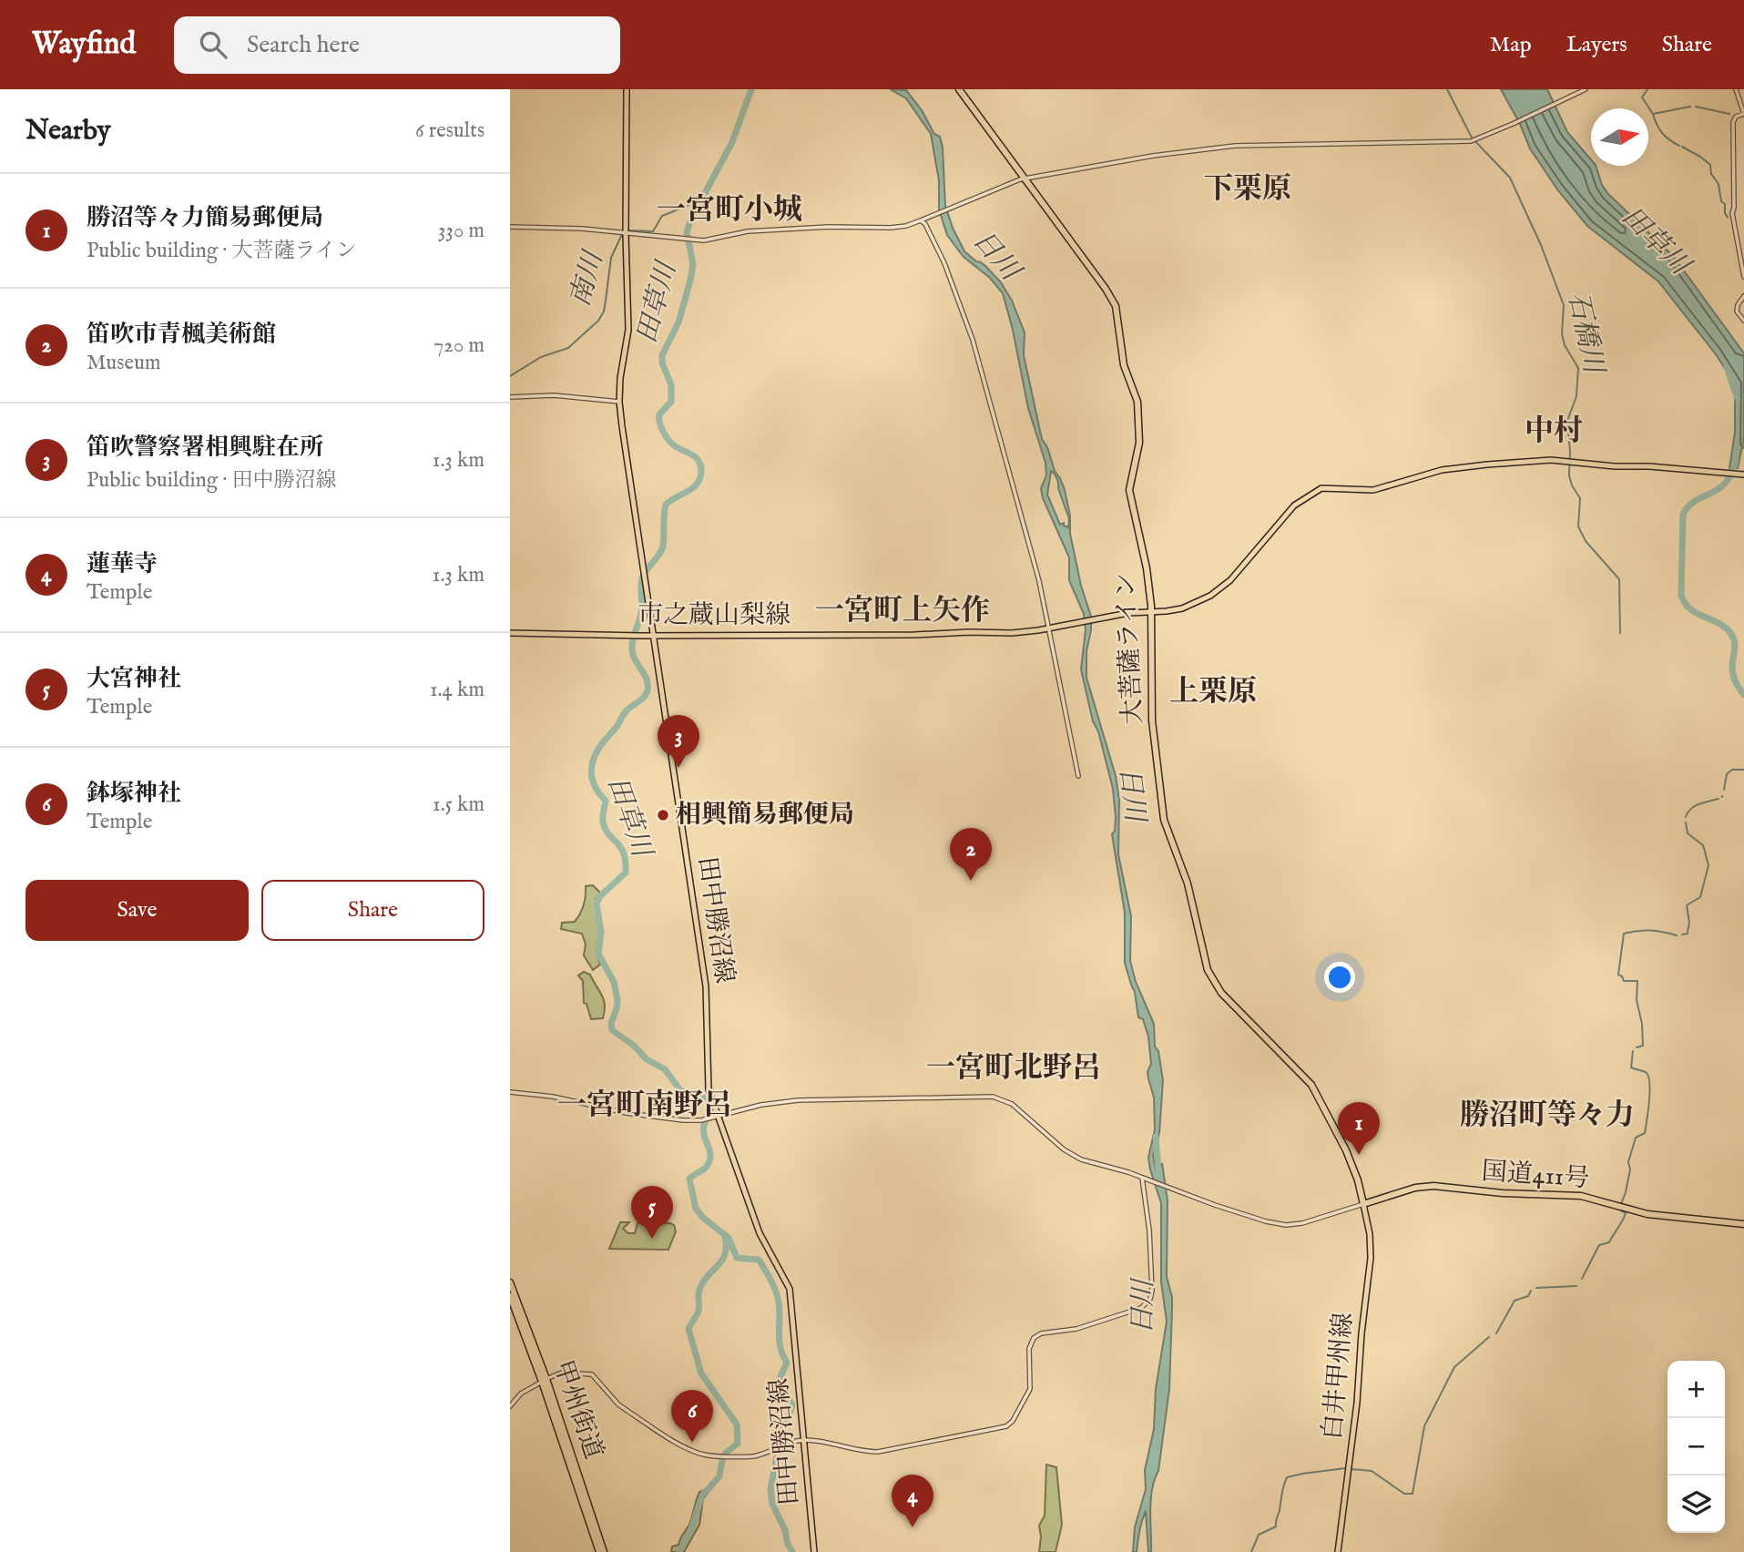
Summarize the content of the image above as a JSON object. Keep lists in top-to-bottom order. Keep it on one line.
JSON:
{"streets":{"highway":["大菩薩ライン","国道411号","甲州街道"],"main road":["市之蔵山梨線","田中勝沼線","白井甲州線"]},"crossings":[["市之蔵山梨線","大菩薩ライン"],["市之蔵山梨線","田中勝沼線"],["大菩薩ライン","国道411号"],["大菩薩ライン","白井甲州線"],["国道411号","白井甲州線"]],"districts":["下栗原","一宮町小城","中村","一宮町上矢作","上栗原","一宮町北野呂","一宮町南野呂","勝沼町等々力"],"water":["田草川","日川","南川","石橋川"],"places":["相興簡易郵便局"],"north":"right","page":{"header":"Wayfind","search":"Search here","nav":["Map","Layers","Share"],"heading":["Nearby","6 results"],"list":[{"mark":"1","name":"勝沼等々力簡易郵便局","note":"Public building · 大菩薩ライン","value":"330 m"},{"mark":"2","name":"笛吹市青楓美術館","note":"Museum","value":"720 m"},{"mark":"3","name":"笛吹警察署相興駐在所","note":"Public building · 田中勝沼線","value":"1.3 km"},{"mark":"4","name":"蓮華寺","note":"Temple","value":"1.3 km"},{"mark":"5","name":"大宮神社","note":"Temple","value":"1.4 km"},{"mark":"6","name":"鉢塚神社","note":"Temple","value":"1.5 km"}],"pins":["3","2","1","5","6","4"],"buttons":["Save","Share"],"map_buttons":["+","−"]}}
